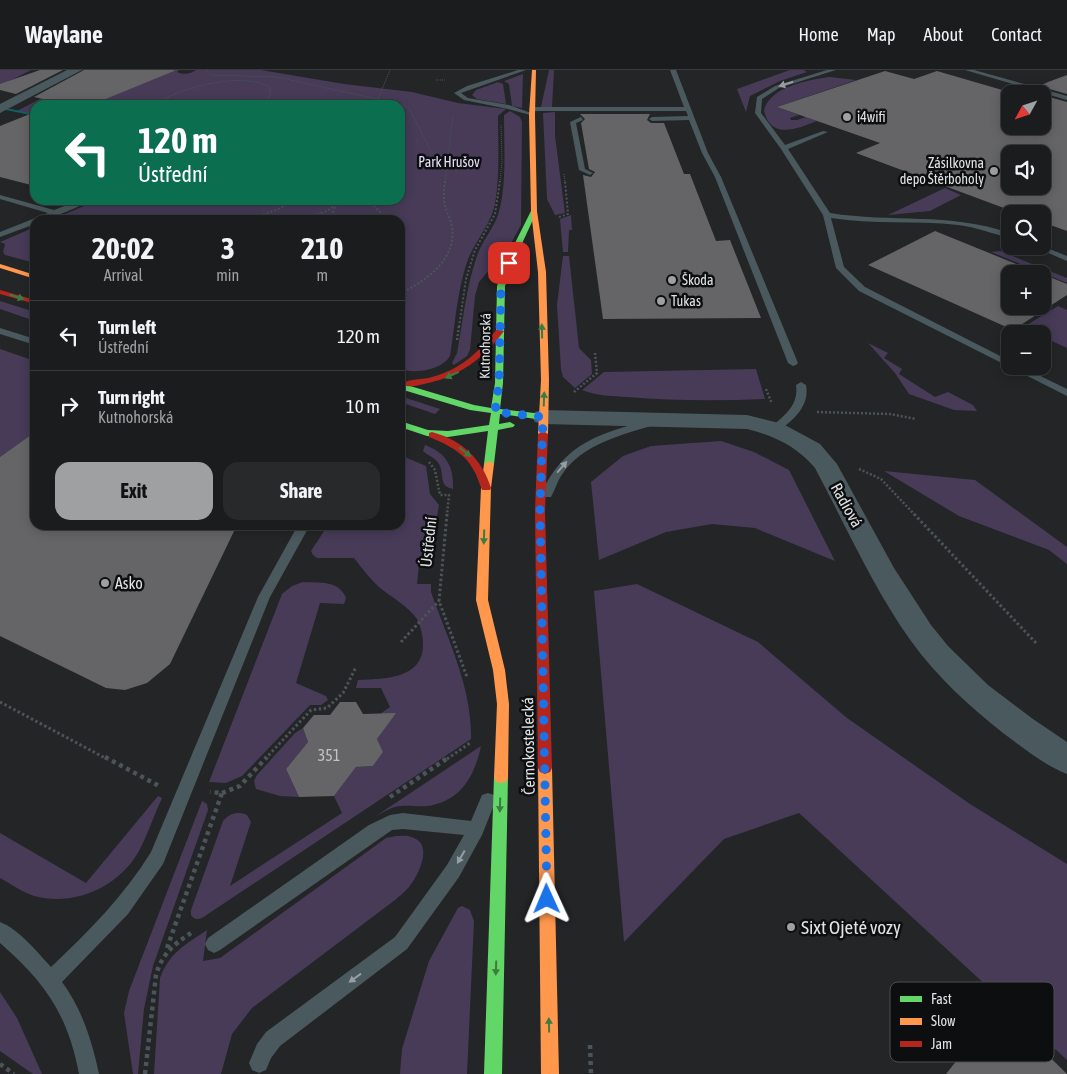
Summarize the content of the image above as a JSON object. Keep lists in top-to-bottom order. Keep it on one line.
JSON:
{"streets":{"main road":["Kutnohorská","Černokostelecká"],"street":["Radiová"],"path":["Ústřední"]},"crossings":[["Kutnohorská","Radiová"],["Kutnohorská","Černokostelecká"],["Radiová","Černokostelecká"]],"parks":["Park Hrušov"],"places":["i4wifi","Zásilkovna depo Štěrboholy","Škoda","Tukas","Asko","Sixt Ojeté vozy"],"house_numbers":["351"],"legend":["Fast","Slow","Jam"],"north":"bottom left","page":{"header":"Waylane","nav":["Home","Map","About","Contact"],"map_buttons":["+","−"],"turn":["120 m","Ústřední"],"eta":["20:02","Arrival","3","min","210","m"],"list":[{"name":"Turn left","note":"Ústřední","value":"120 m"},{"name":"Turn right","note":"Kutnohorská","value":"10 m"}],"buttons":["Exit","Share"]}}
